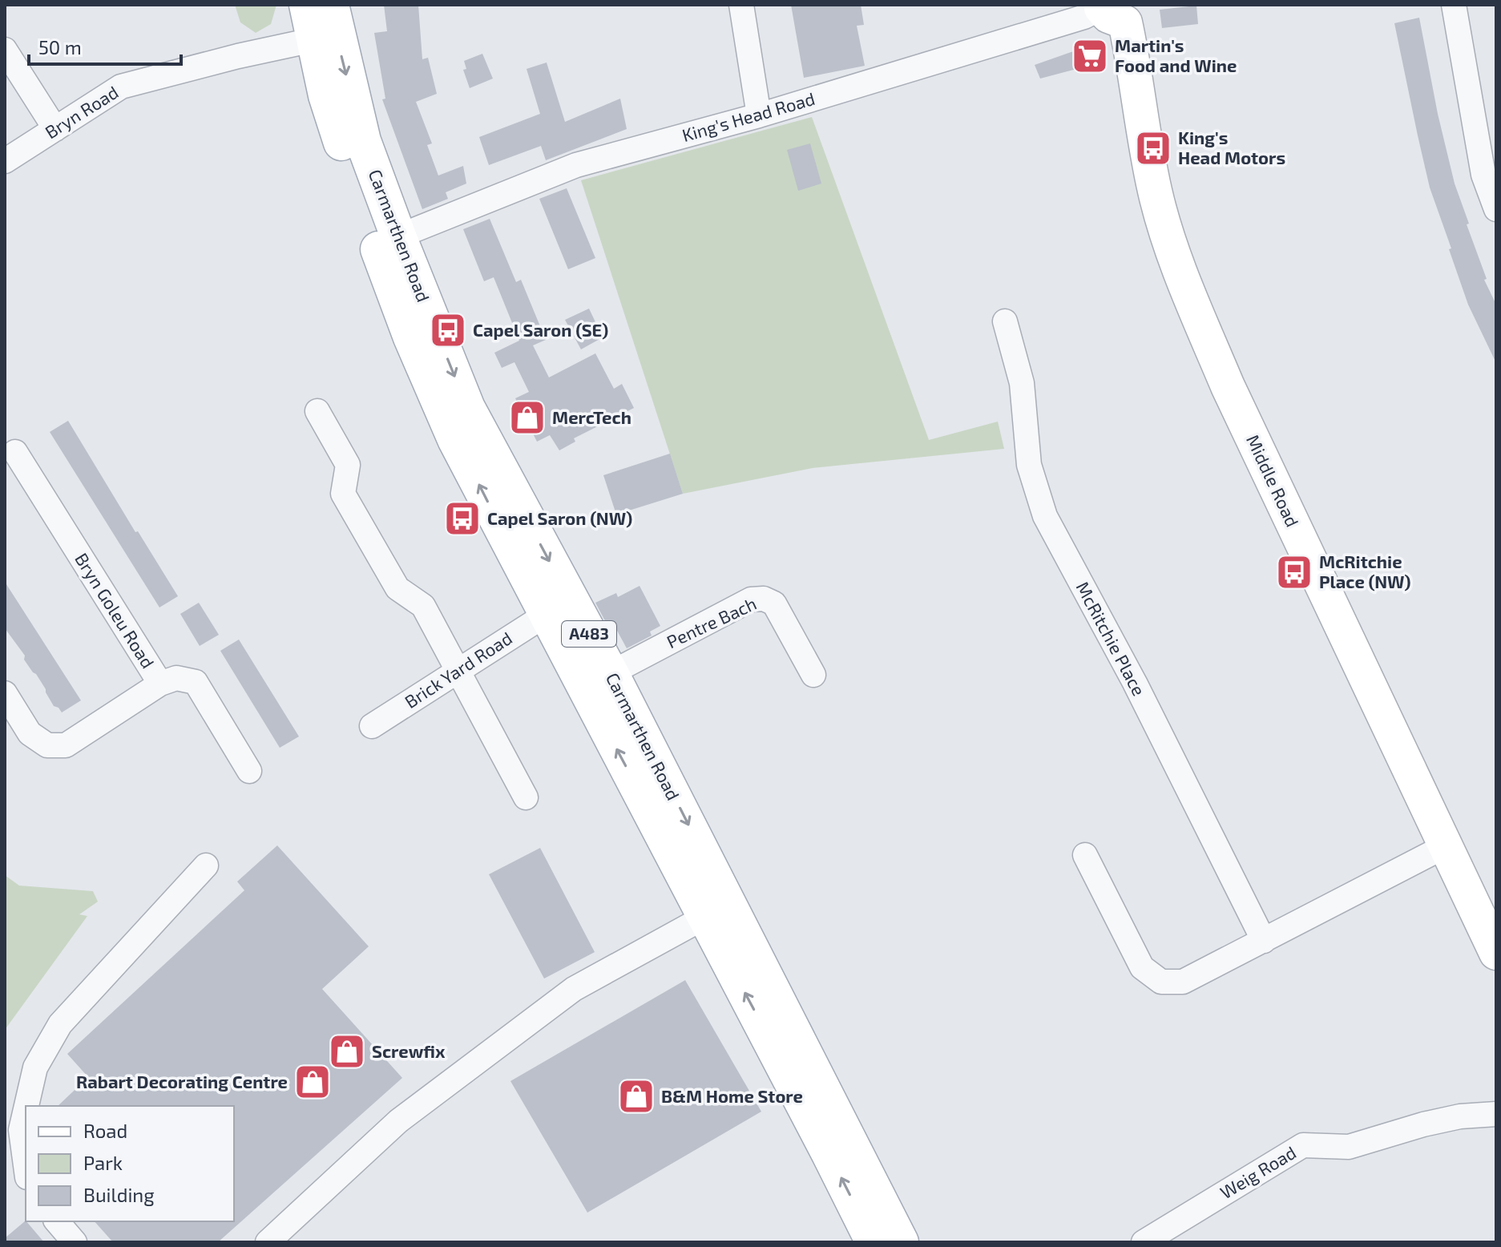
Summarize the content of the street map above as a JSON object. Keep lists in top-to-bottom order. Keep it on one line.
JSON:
{"streets":{"main road":["Carmarthen Road","A483"],"street":["Bryn Road","King's Head Road","Middle Road","Bryn Goleu Road","Pentre Bach","McRitchie Place","Brick Yard Road","Weig Road"]},"crossings":[["Bryn Road","Carmarthen Road"],["King's Head Road","Carmarthen Road"],["King's Head Road","Middle Road"],["Carmarthen Road","Pentre Bach"],["Carmarthen Road","Brick Yard Road"]],"places":{"supermarket":["Martin's Food and Wine"],"bus stop":["King's Head Motors","Capel Saron (SE)","Capel Saron (NW)","McRitchie Place (NW)"],"shop":["MercTech","Screwfix","Rabart Decorating Centre","B&M Home Store"]},"legend":["Road","Park","Building"],"scale_bar":"50 m"}
